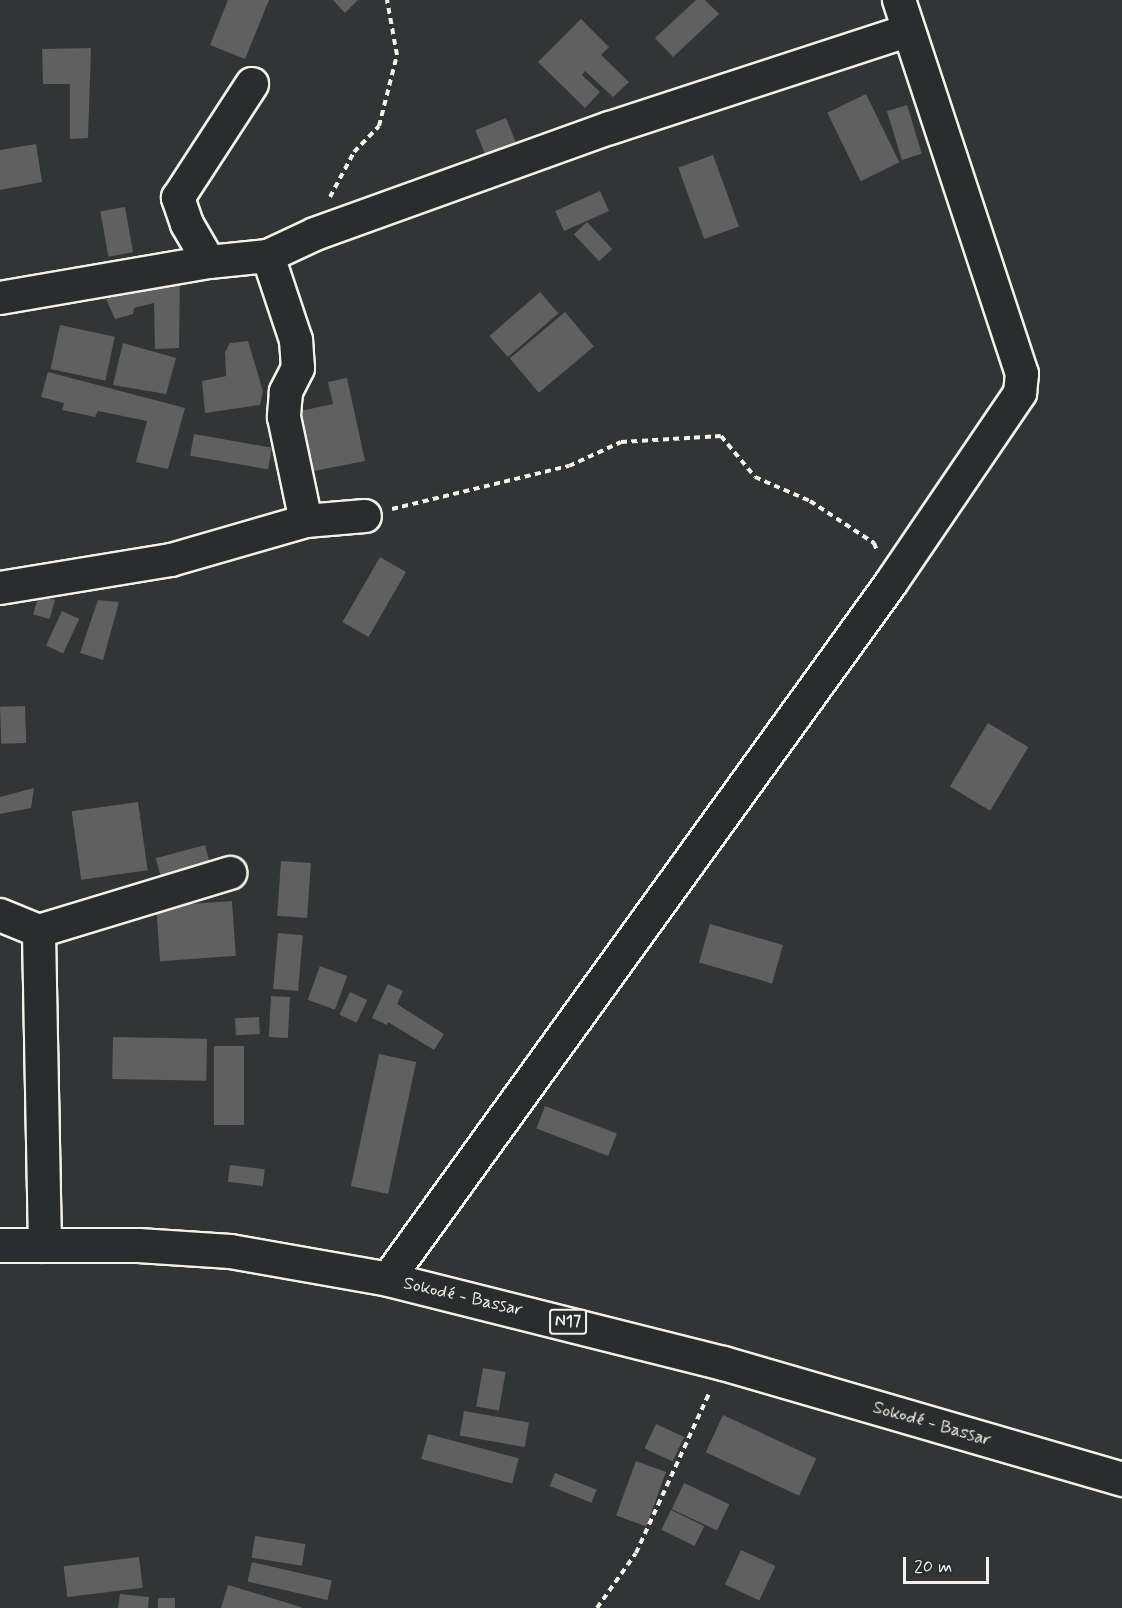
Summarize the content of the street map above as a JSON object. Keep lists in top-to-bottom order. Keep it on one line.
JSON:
{"streets":{"main road":["Sokodé - Bassar","N17"]},"scale_bar":"20 m"}
